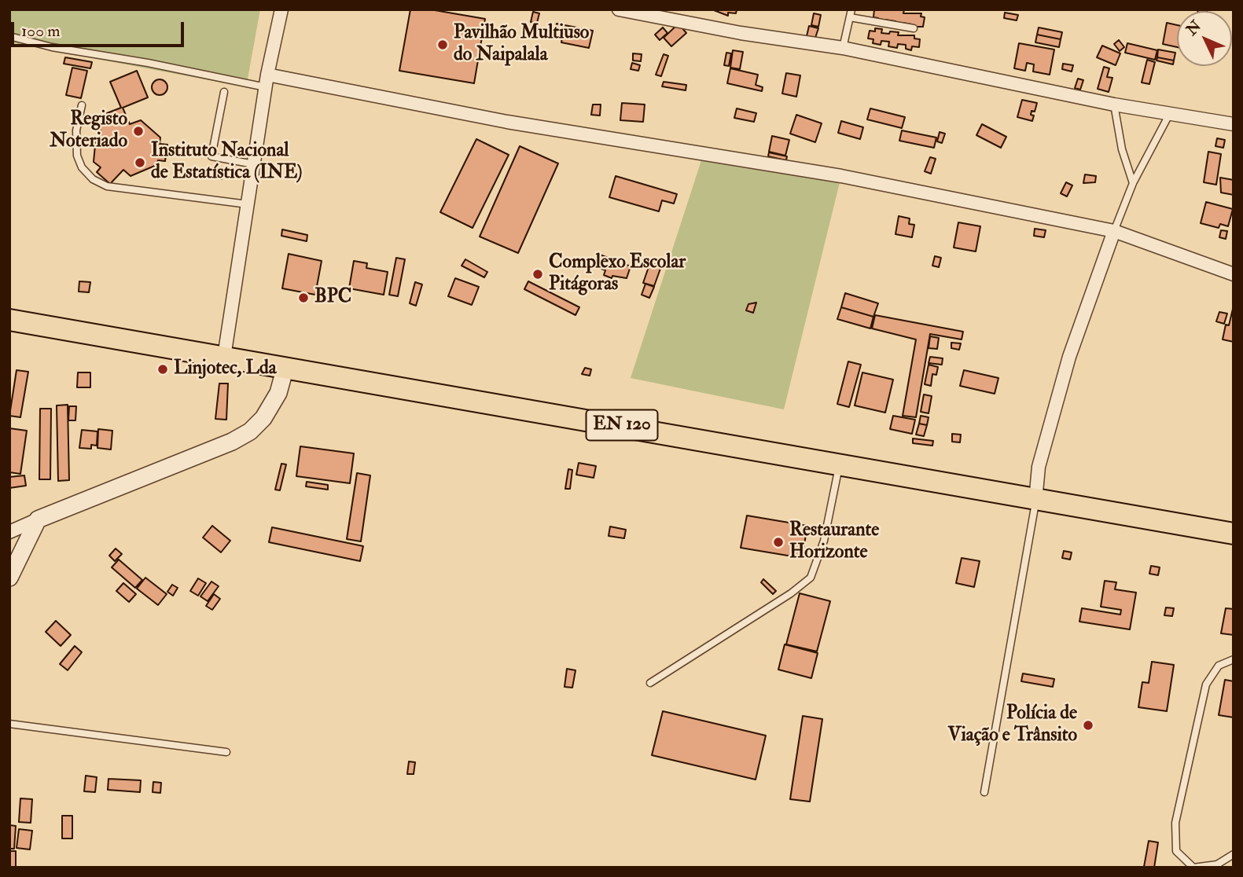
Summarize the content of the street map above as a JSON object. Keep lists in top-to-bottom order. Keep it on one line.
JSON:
{"streets":{"main road":["EN 120"]},"places":["Pavilhão Multiuso do Naipalala","Registo Noteriado","Instituto Nacional de Estatística (INE)","Complexo Escolar Pitágoras","BPC","Linjotec, Lda","Restaurante Horizonte","Polícia de Viação e Trânsito"],"scale_bar":"100 m","north":"top left"}
